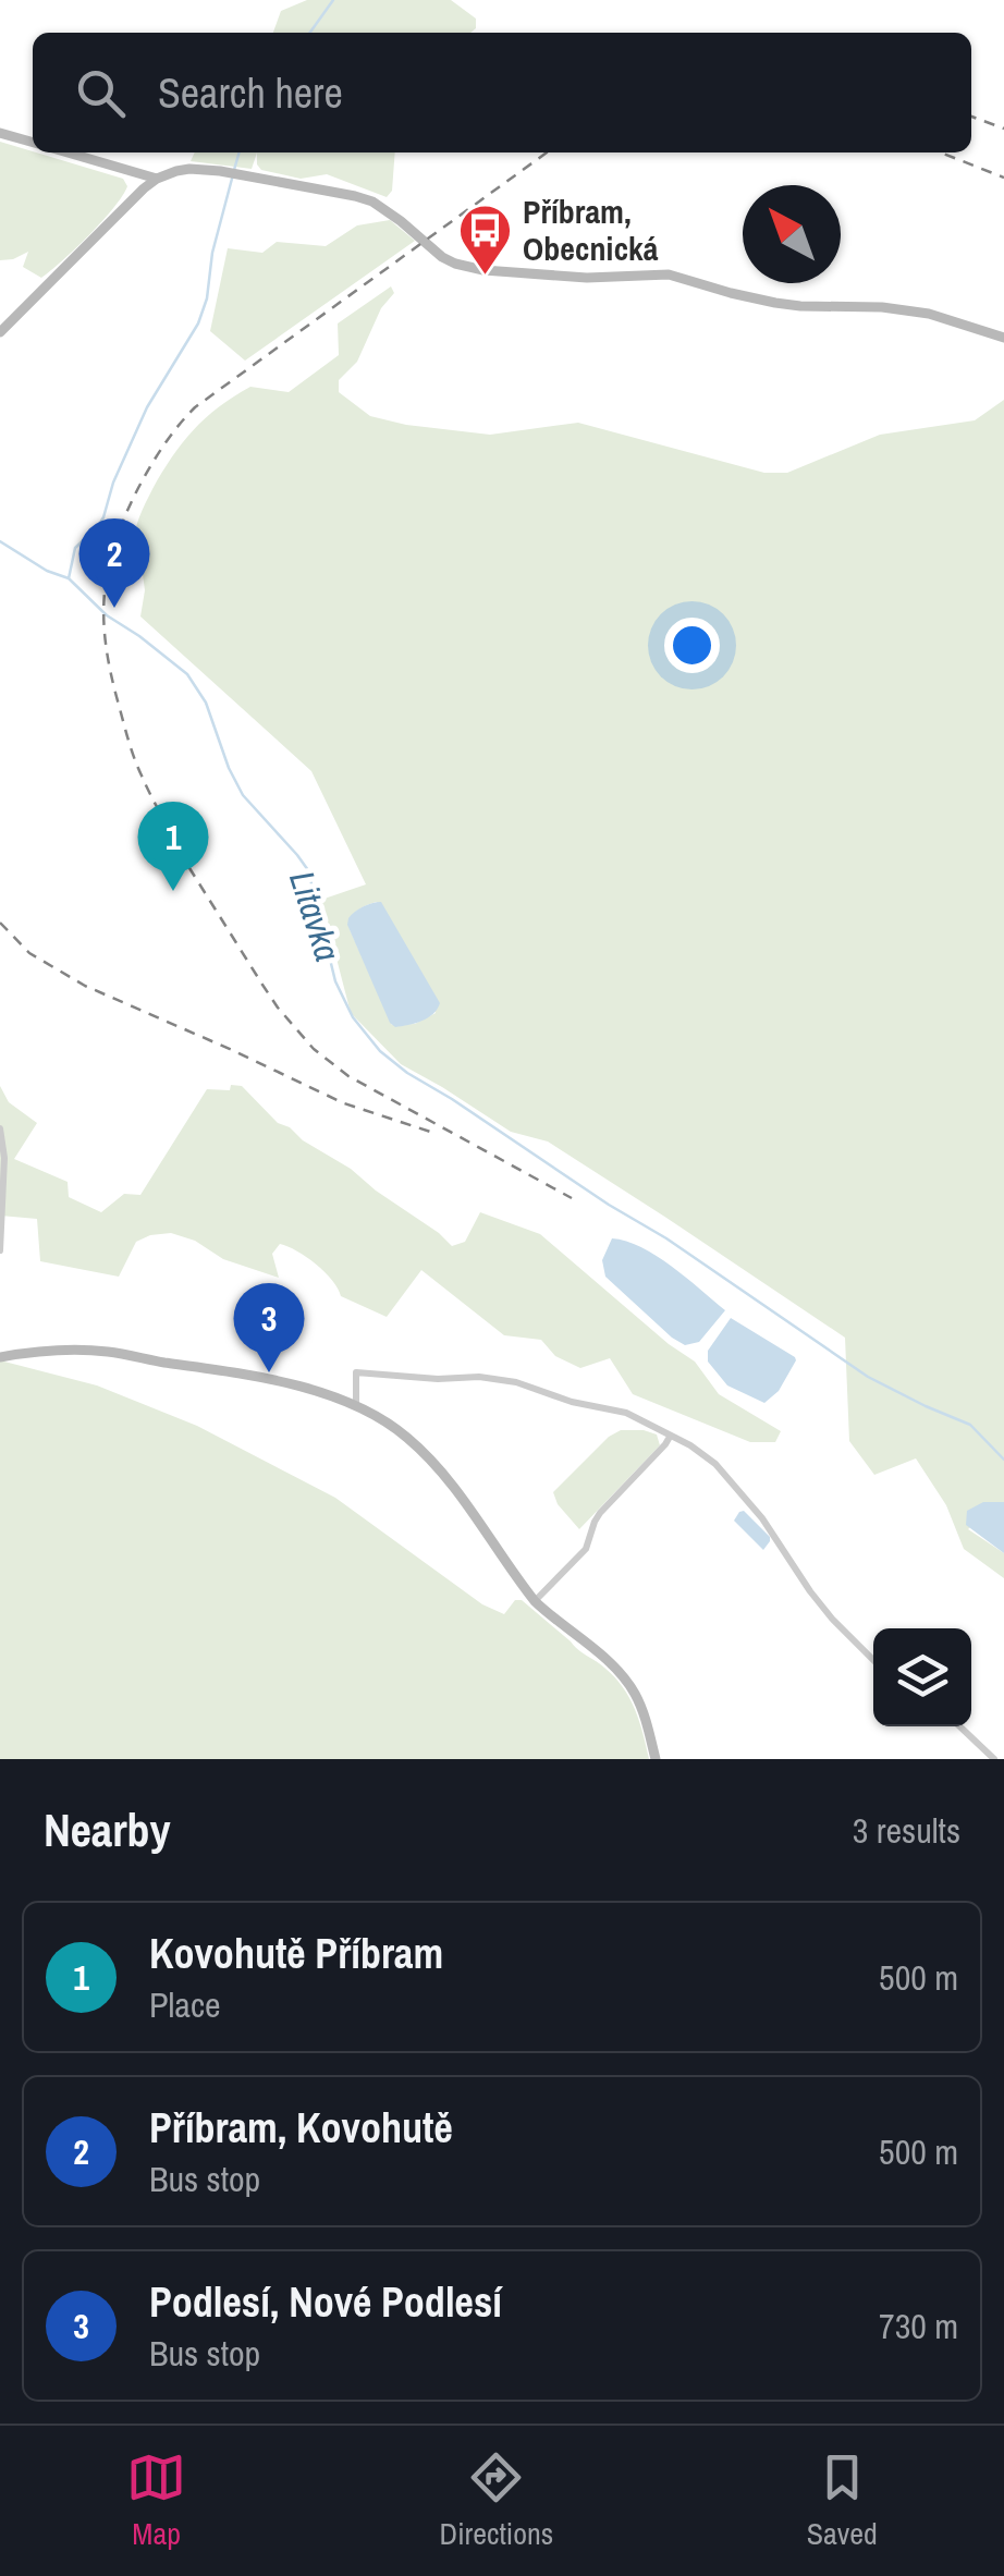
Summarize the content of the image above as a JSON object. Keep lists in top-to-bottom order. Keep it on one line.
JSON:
{"water":["Litavka"],"places":{"bus stop":["Příbram, Obecnická"]},"north":"top left","page":{"search":"Search here","pins":["2","1","3"],"heading":["Nearby","3 results"],"list":[{"mark":"1","name":"Kovohutě Příbram","note":"Place","value":"500 m"},{"mark":"2","name":"Příbram, Kovohutě","note":"Bus stop","value":"500 m"},{"mark":"3","name":"Podlesí, Nové Podlesí","note":"Bus stop","value":"730 m"}],"nav":["Map","Directions","Saved"]}}
